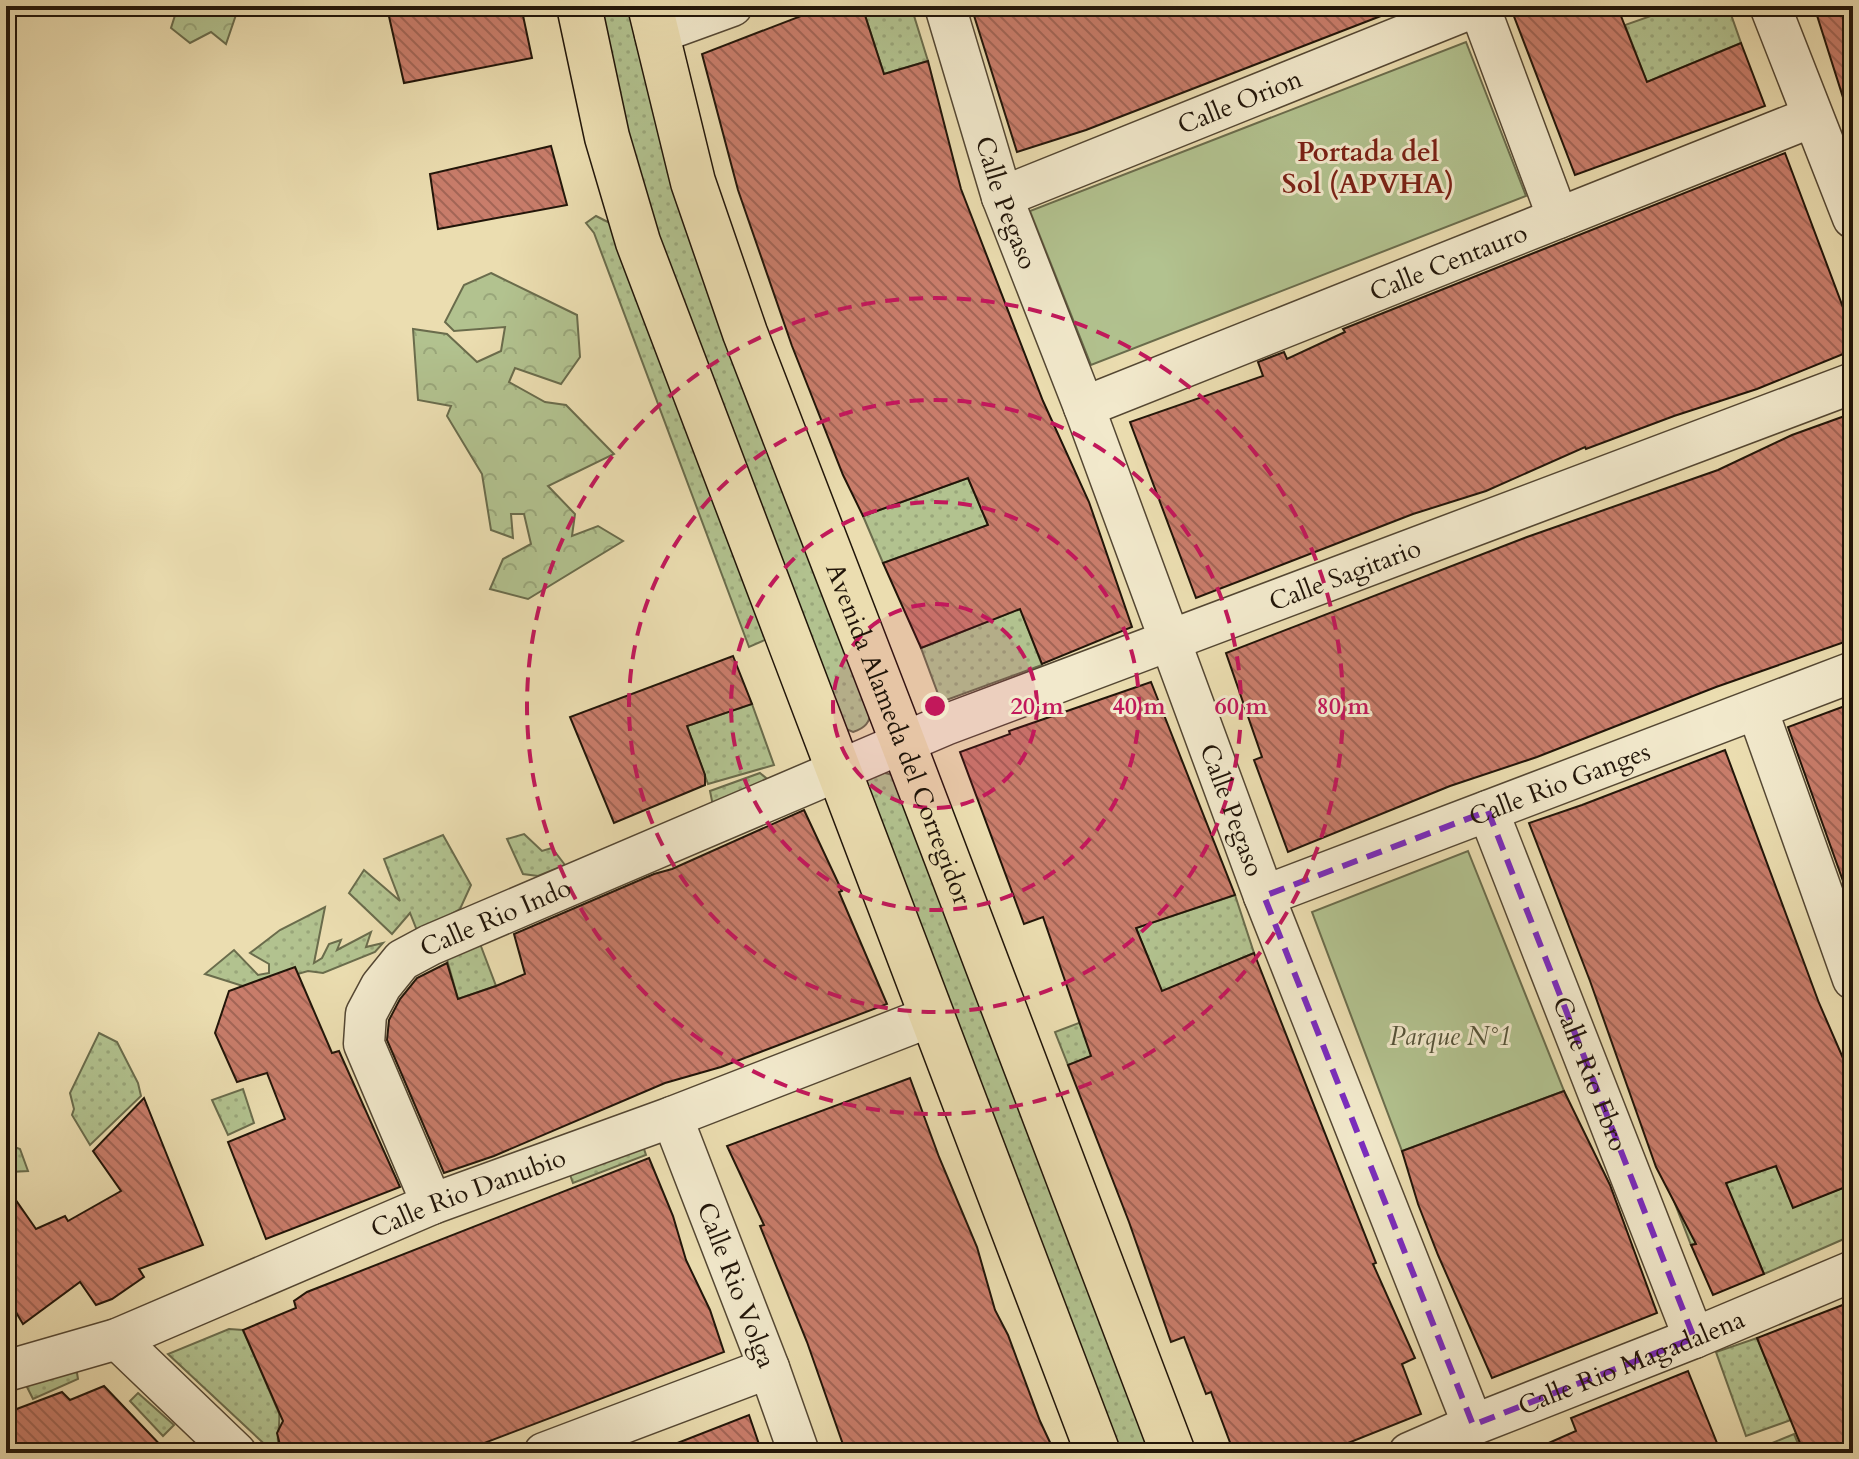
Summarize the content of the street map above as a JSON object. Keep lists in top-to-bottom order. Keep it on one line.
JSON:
{"streets":{"main road":["Avenida Alameda del Corregidor"],"street":["Calle Orion","Calle Pegaso","Calle Centauro","Calle Sagitario","Calle Rio Ganges","Calle Rio Indo","Calle Rio Ebro","Calle Rio Danubio","Calle Rio Volga","Calle Rio Magadalena"]},"crossings":[["Calle Orion","Calle Pegaso"],["Calle Pegaso","Calle Centauro"],["Calle Pegaso","Calle Sagitario"],["Calle Pegaso","Calle Rio Ganges"],["Calle Pegaso","Calle Rio Magadalena"],["Calle Sagitario","Avenida Alameda del Corregidor"],["Calle Sagitario","Calle Rio Indo"],["Calle Rio Ganges","Calle Rio Ebro"],["Calle Rio Indo","Calle Rio Danubio"],["Calle Rio Ebro","Calle Rio Magadalena"],["Calle Rio Danubio","Calle Rio Volga"]],"districts":["Portada del Sol (APVHA)"],"parks":["Parque N°1"],"rings":["20 m","40 m","60 m","80 m"]}
